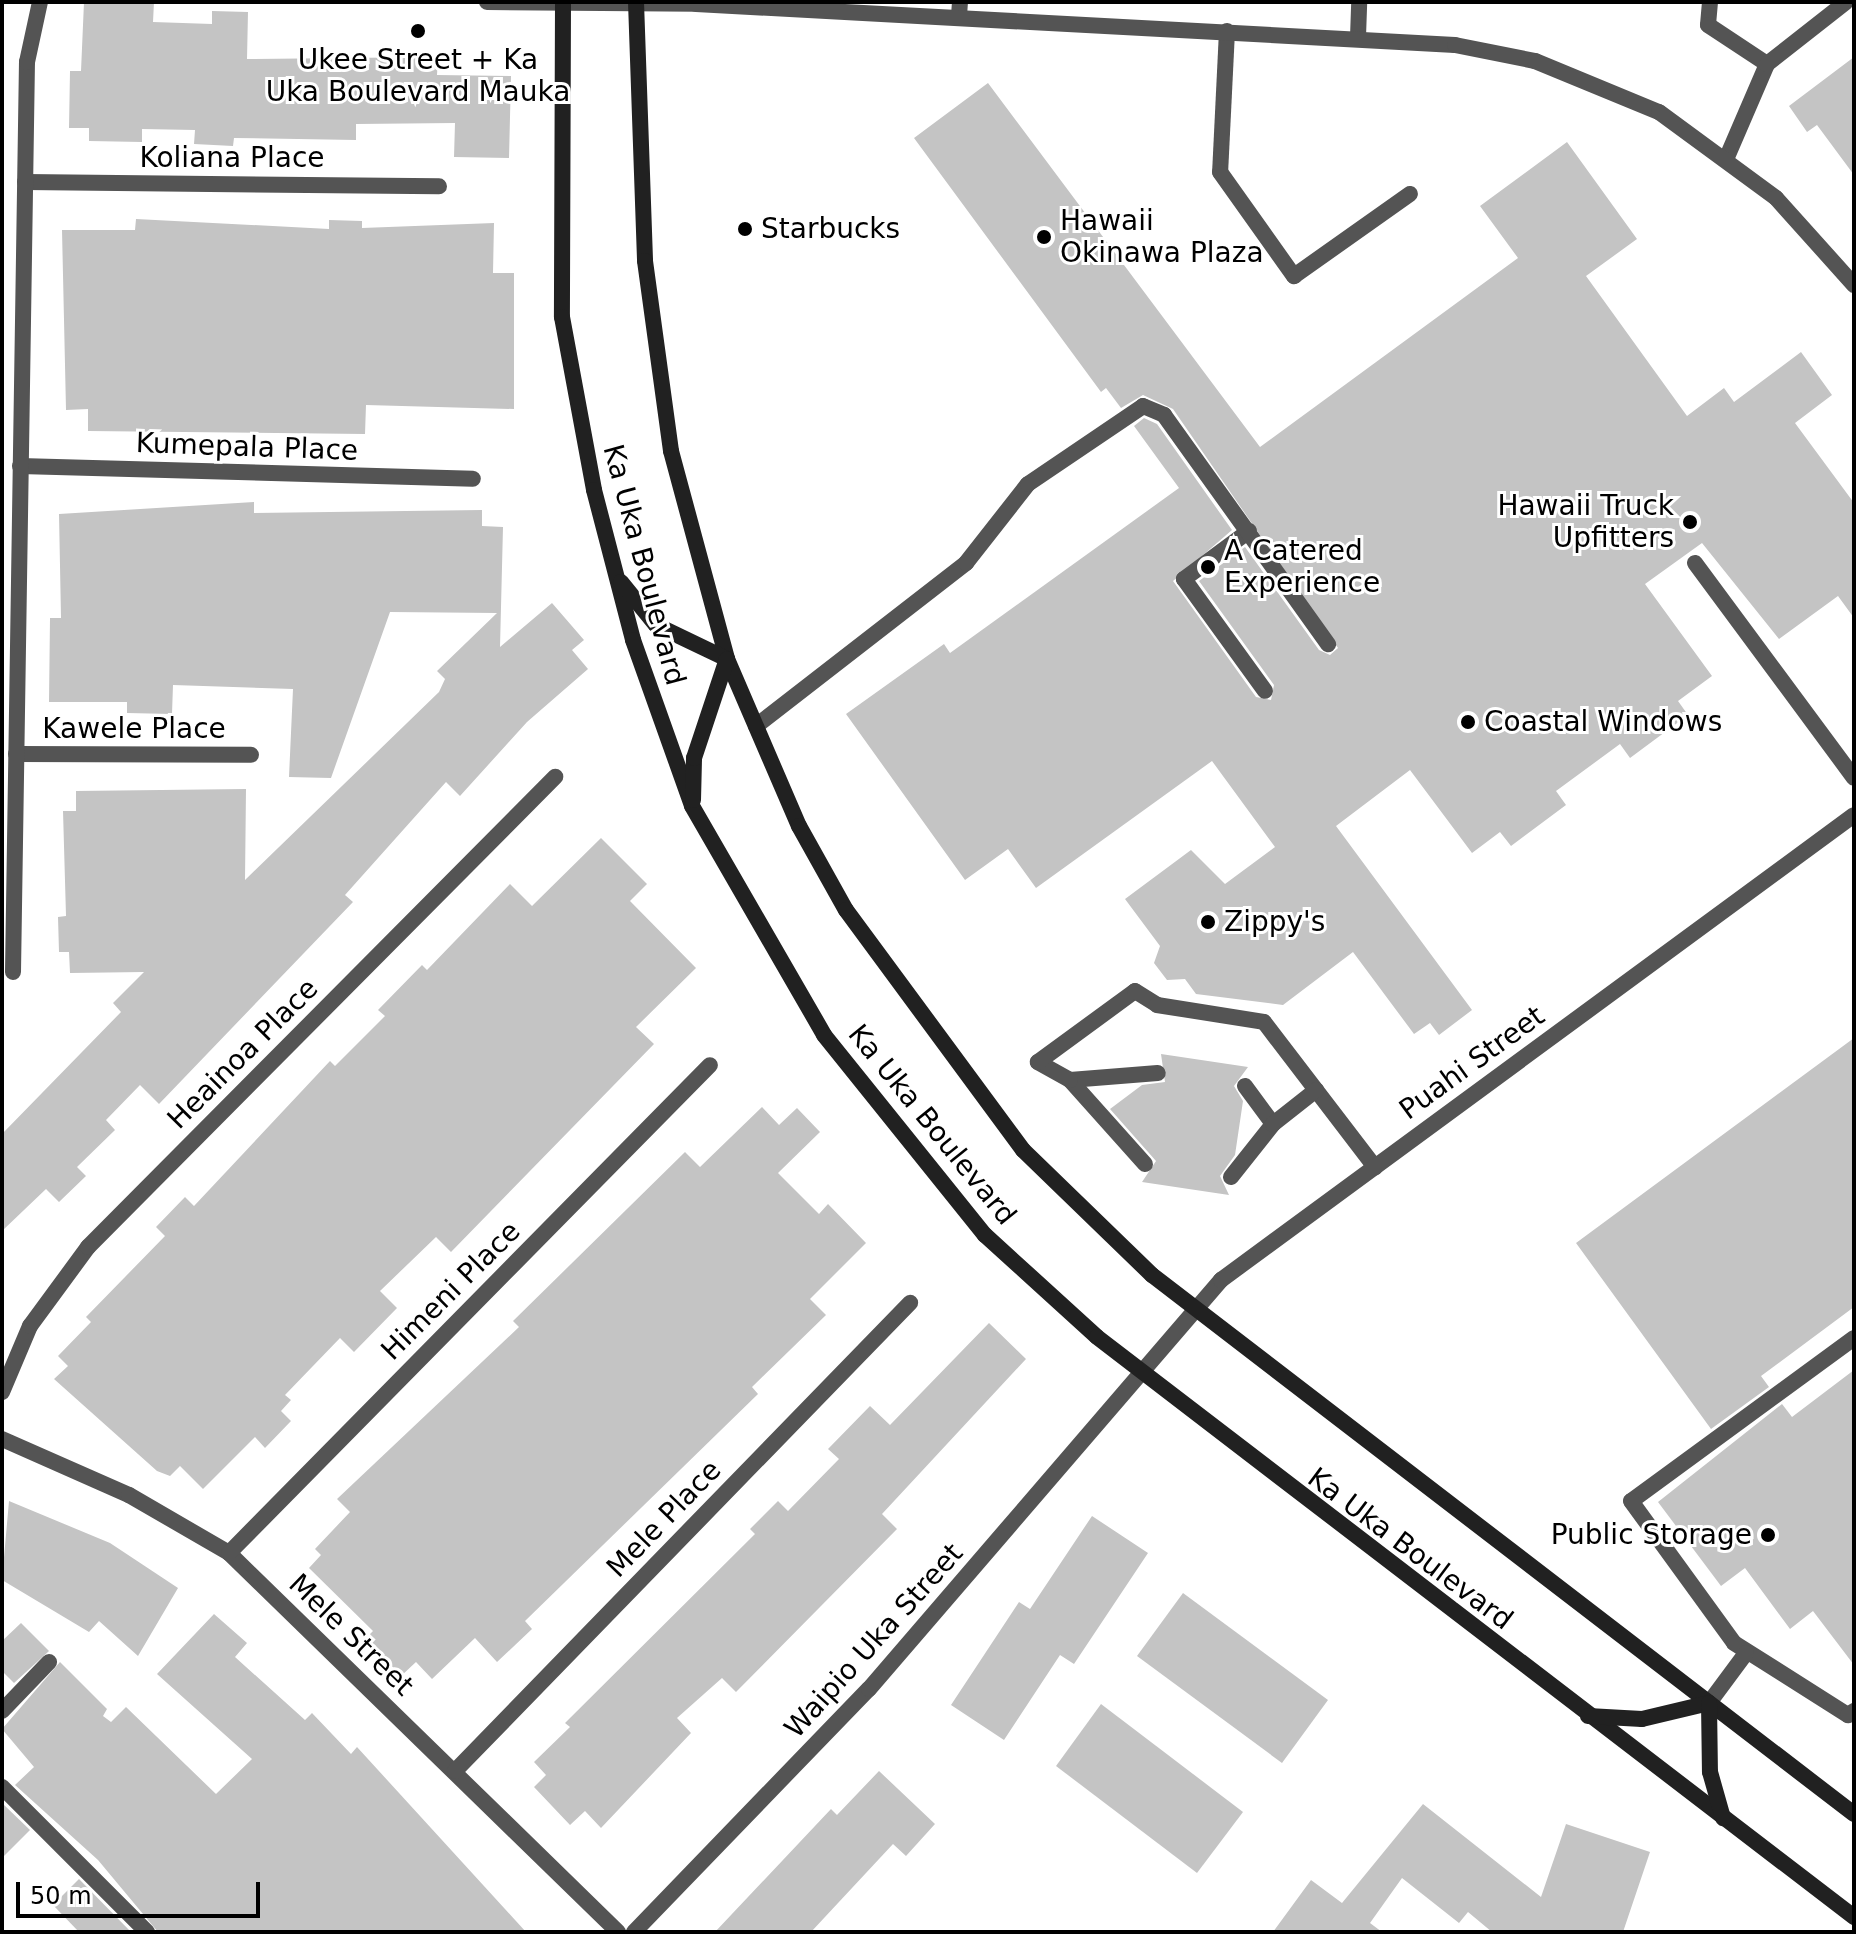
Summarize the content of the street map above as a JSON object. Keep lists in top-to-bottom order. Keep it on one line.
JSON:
{"streets":{"main road":["Ka Uka Boulevard"],"street":["Koliana Place","Kumepala Place","Kawele Place","Heainoa Place","Puahi Street","Himeni Place","Mele Place","Mele Street","Waipio Uka Street"]},"crossings":[["Ka Uka Boulevard","Puahi Street"],["Ka Uka Boulevard","Waipio Uka Street"],["Puahi Street","Waipio Uka Street"],["Himeni Place","Mele Street"],["Mele Place","Mele Street"]],"places":["Ukee Street + Ka Uka Boulevard Mauka","Starbucks","Hawaii Okinawa Plaza","Hawaii Truck Upfitters","A Catered Experience","Coastal Windows","Zippy's","Public Storage"],"scale_bar":"50 m"}
